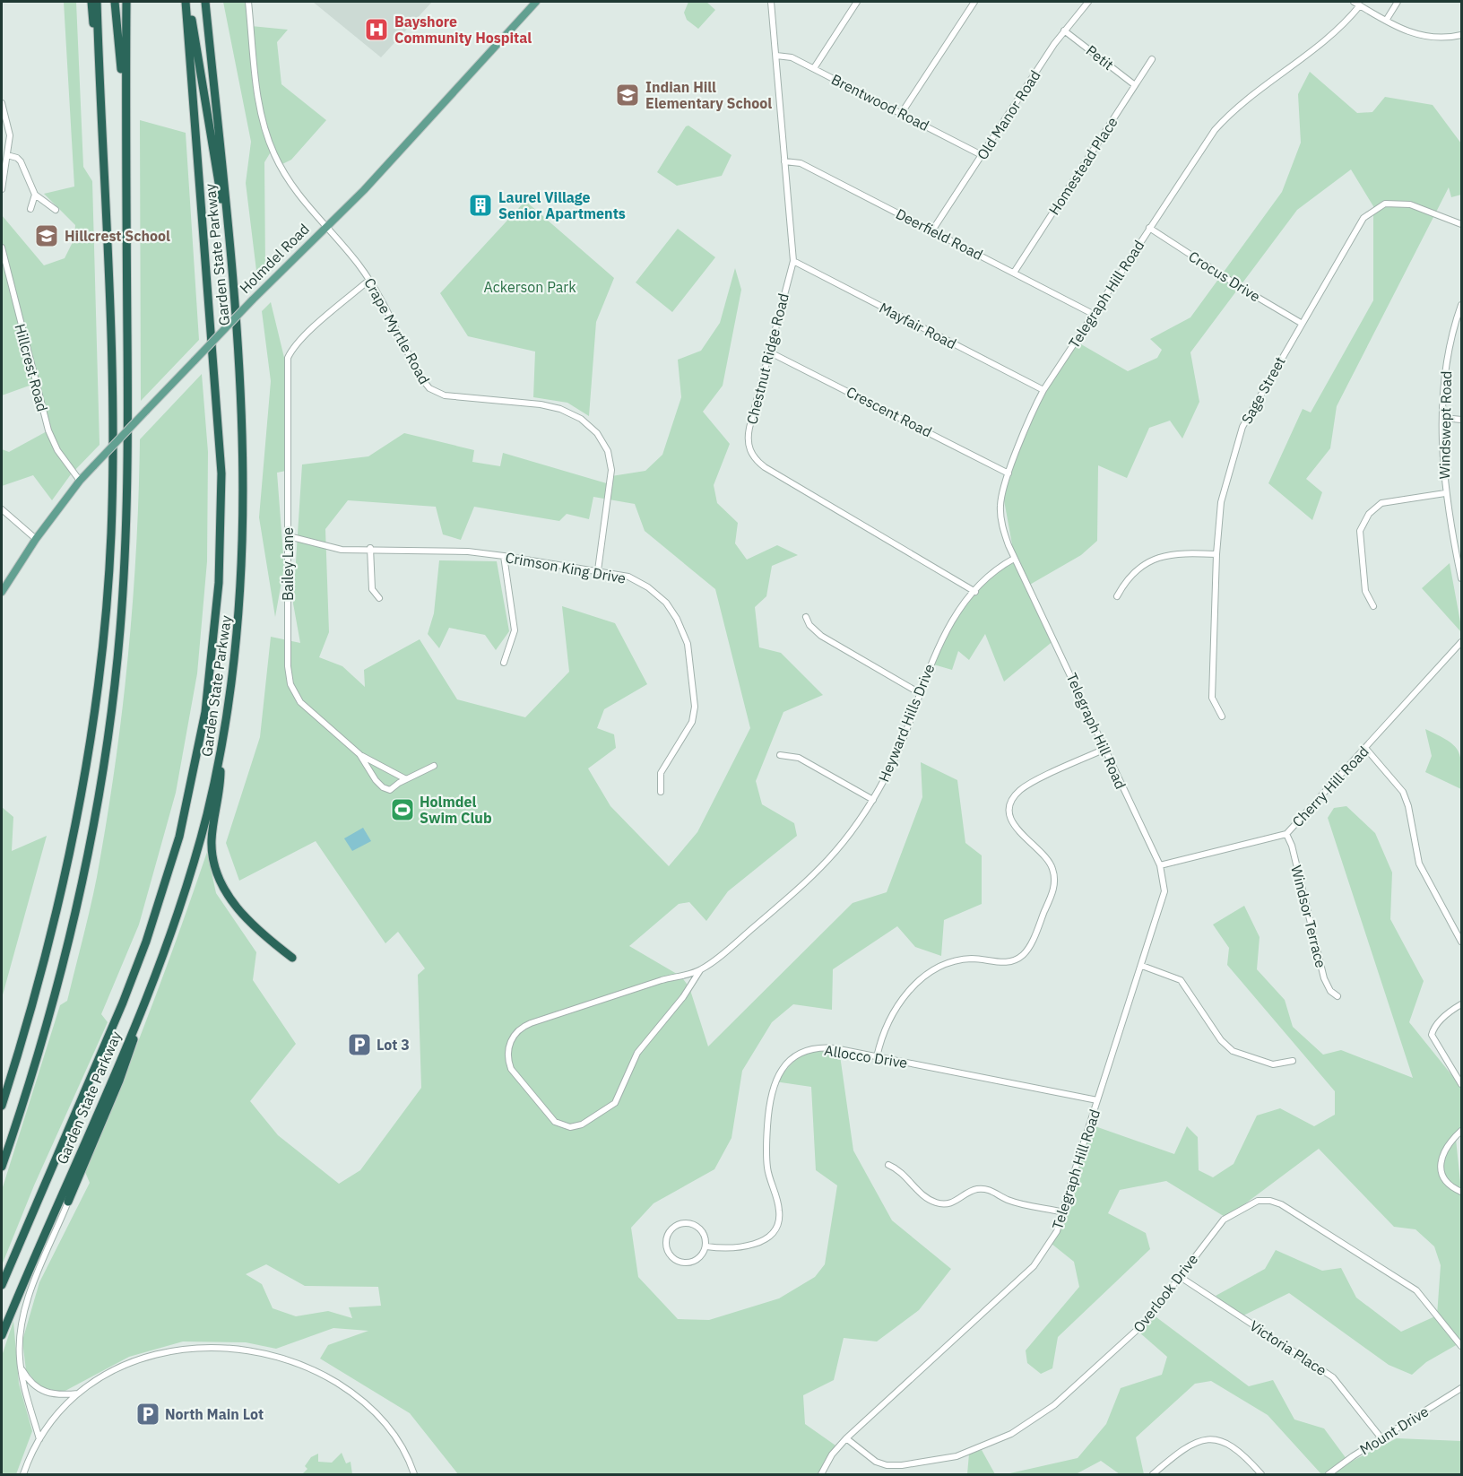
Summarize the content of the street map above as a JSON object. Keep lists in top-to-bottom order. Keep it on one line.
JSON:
{"streets":{"highway":["Garden State Parkway"],"main road":["Holmdel Road"],"street":["Petit","Brentwood Road","Old Manor Road","Homestead Place","Deerfield Road","Crocus Drive","Telegraph Hill Road","Mayfair Road","Crape Myrtle Road","Chestnut Ridge Road","Hillcrest Road","Sage Street","Crescent Road","Windswept Road","Bailey Lane","Crimson King Drive","Heyward Hills Drive","Cherry Hill Road","Windsor Terrace","Allocco Drive","Overlook Drive","Victoria Place","Mount Drive"]},"crossings":[["Petit","Old Manor Road"],["Petit","Homestead Place"],["Brentwood Road","Old Manor Road"],["Brentwood Road","Chestnut Ridge Road"],["Old Manor Road","Deerfield Road"],["Homestead Place","Deerfield Road"],["Deerfield Road","Telegraph Hill Road"],["Deerfield Road","Chestnut Ridge Road"],["Holmdel Road","Crape Myrtle Road"],["Holmdel Road","Hillcrest Road"],["Crocus Drive","Telegraph Hill Road"],["Crocus Drive","Sage Street"],["Telegraph Hill Road","Mayfair Road"],["Telegraph Hill Road","Crescent Road"],["Telegraph Hill Road","Heyward Hills Drive"],["Telegraph Hill Road","Cherry Hill Road"],["Telegraph Hill Road","Allocco Drive"],["Telegraph Hill Road","Overlook Drive"],["Mayfair Road","Chestnut Ridge Road"],["Crape Myrtle Road","Bailey Lane"],["Crape Myrtle Road","Crimson King Drive"],["Chestnut Ridge Road","Crescent Road"],["Chestnut Ridge Road","Heyward Hills Drive"],["Bailey Lane","Crimson King Drive"],["Cherry Hill Road","Windsor Terrace"],["Overlook Drive","Victoria Place"],["Victoria Place","Mount Drive"]],"parks":["Ackerson Park"],"places":{"hospital":["Bayshore Community Hospital"],"school or university":["Indian Hill Elementary School","Hillcrest School"],"building":["Laurel Village Senior Apartments"],"sports":["Holmdel Swim Club"],"parking":["Lot 3","North Main Lot"]}}
